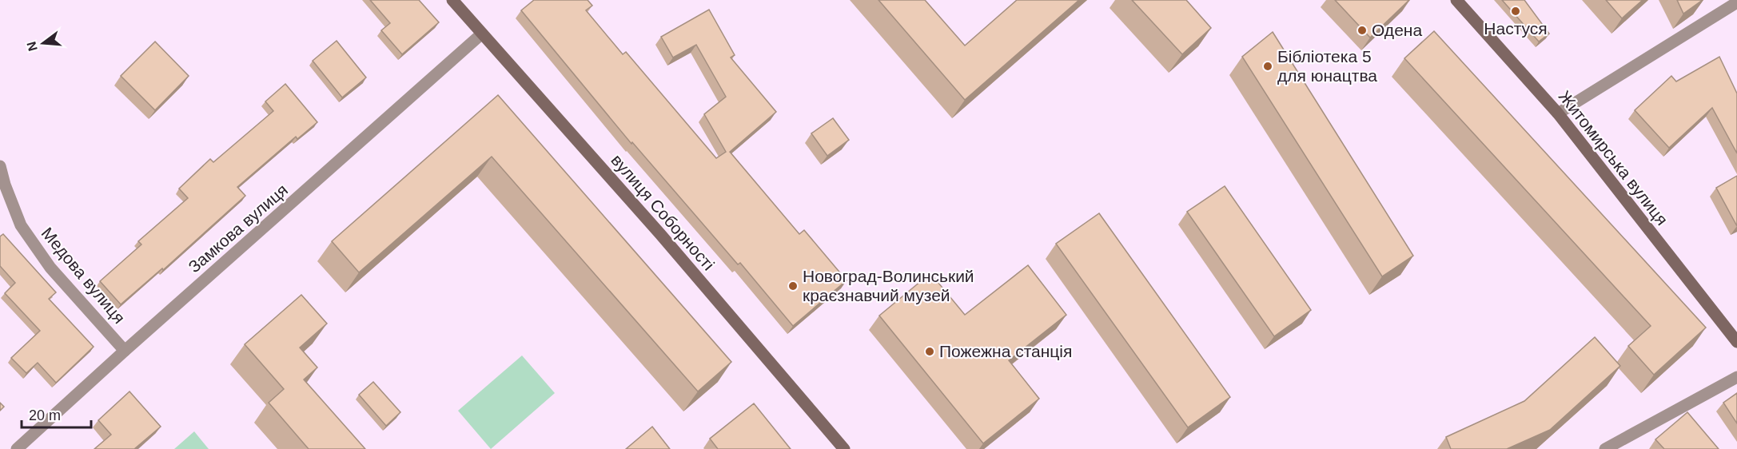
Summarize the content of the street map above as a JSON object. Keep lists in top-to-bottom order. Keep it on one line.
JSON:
{"streets":{"street":["Житомирська вулиця","вулиця Соборності","Замкова вулиця","Медова вулиця"]},"crossings":[["вулиця Соборності","Замкова вулиця"],["Замкова вулиця","Медова вулиця"]],"places":["Настуся","Одена","Бібліотека 5 для юнацтва","Новоград-Волинський краєзнавчий музей","Пожежна станція"],"scale_bar":"20 m","north":"left"}
